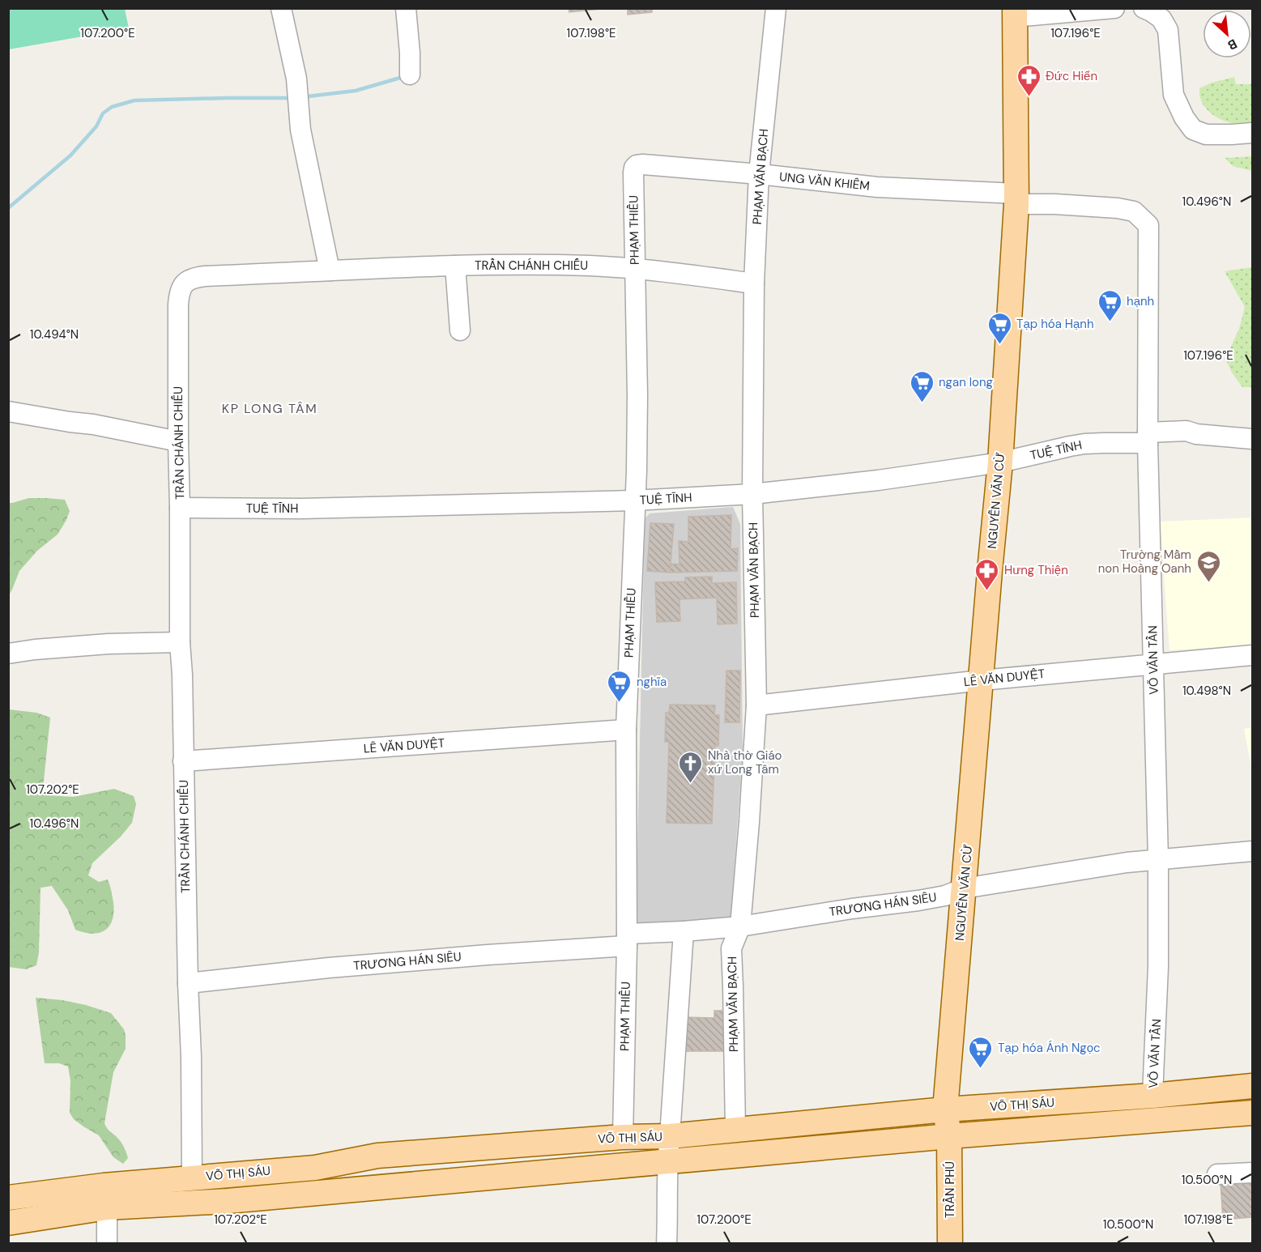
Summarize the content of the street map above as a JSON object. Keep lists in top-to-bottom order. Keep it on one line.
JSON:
{"streets":{"main road":["NGUYỄN VĂN CỪ","VÕ THỊ SÁU","TRẦN PHÚ"],"street":["PHẠM VĂN BẠCH","UNG VĂN KHIÊM","PHẠM THIỀU","TRẦN CHÁNH CHIẾU","TUỆ TĨNH","VÕ VĂN TẦN","LÊ VĂN DUYỆT","TRƯƠNG HÁN SIÊU"]},"crossings":[["PHẠM VĂN BẠCH","UNG VĂN KHIÊM"],["PHẠM VĂN BẠCH","TRẦN CHÁNH CHIẾU"],["PHẠM VĂN BẠCH","TUỆ TĨNH"],["PHẠM VĂN BẠCH","LÊ VĂN DUYỆT"],["PHẠM VĂN BẠCH","TRƯƠNG HÁN SIÊU"],["PHẠM VĂN BẠCH","VÕ THỊ SÁU"],["UNG VĂN KHIÊM","PHẠM THIỀU"],["UNG VĂN KHIÊM","NGUYỄN VĂN CỪ"],["UNG VĂN KHIÊM","VÕ VĂN TẦN"],["PHẠM THIỀU","TRẦN CHÁNH CHIẾU"],["PHẠM THIỀU","TUỆ TĨNH"],["PHẠM THIỀU","LÊ VĂN DUYỆT"],["PHẠM THIỀU","TRƯƠNG HÁN SIÊU"],["PHẠM THIỀU","VÕ THỊ SÁU"],["TRẦN CHÁNH CHIẾU","TUỆ TĨNH"],["TRẦN CHÁNH CHIẾU","LÊ VĂN DUYỆT"],["TRẦN CHÁNH CHIẾU","TRƯƠNG HÁN SIÊU"],["TRẦN CHÁNH CHIẾU","VÕ THỊ SÁU"],["TUỆ TĨNH","NGUYỄN VĂN CỪ"],["TUỆ TĨNH","VÕ VĂN TẦN"],["NGUYỄN VĂN CỪ","LÊ VĂN DUYỆT"],["NGUYỄN VĂN CỪ","TRƯƠNG HÁN SIÊU"],["NGUYỄN VĂN CỪ","VÕ THỊ SÁU"],["NGUYỄN VĂN CỪ","TRẦN PHÚ"],["VÕ VĂN TẦN","LÊ VĂN DUYỆT"],["VÕ VĂN TẦN","TRƯƠNG HÁN SIÊU"],["VÕ VĂN TẦN","VÕ THỊ SÁU"],["VÕ THỊ SÁU","TRẦN PHÚ"]],"districts":["KP LONG TÂM"],"places":{"pharmacy":["Đức Hiển","Hưng Thiện"],"supermarket":["hạnh","Tạp hóa Hạnh","ngan long","nghĩa","Tạp hóa Ánh Ngọc"],"school or university":["Trường Mầm non Hoàng Oanh"],"church":["Nhà thờ Giáo xứ Long Tâm"]},"north":"bottom right","coordinates":["107.200°E","107.198°E","107.196°E","10.496°N","10.494°N","10.498°N","107.202°E","10.500°N"]}
